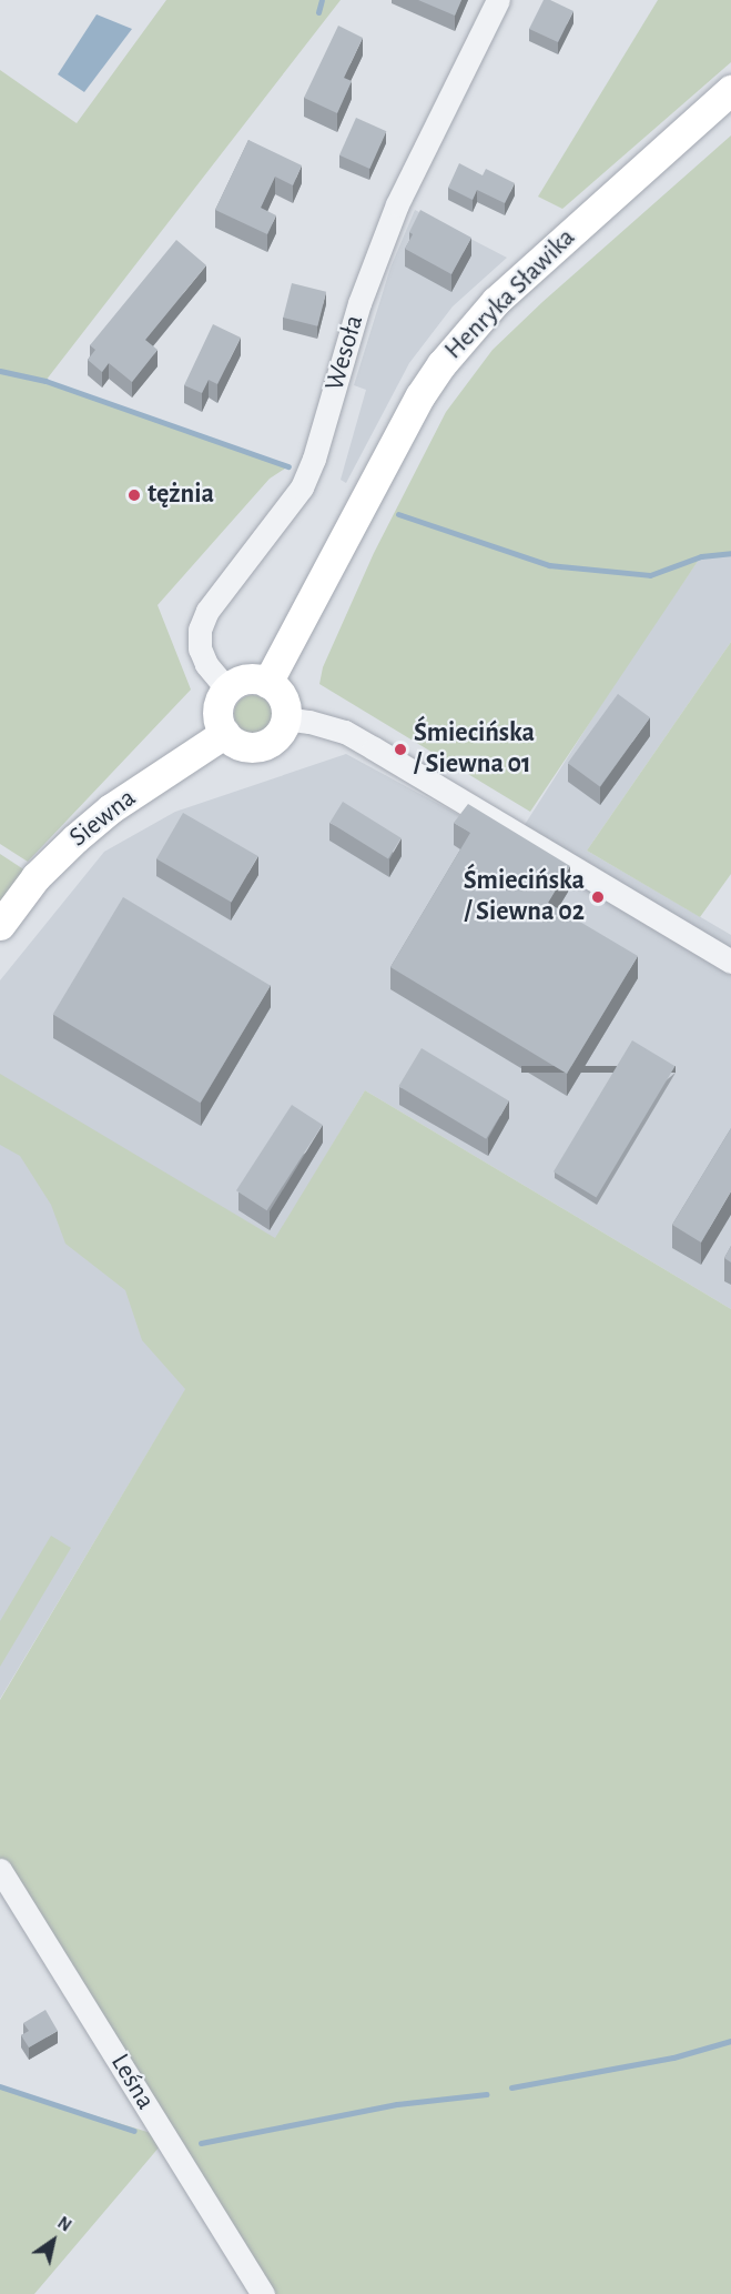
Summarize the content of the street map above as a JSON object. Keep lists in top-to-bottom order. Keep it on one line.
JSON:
{"streets":{"main road":["Henryka Sławika","Siewna"],"street":["Wesoła","Leśna"]},"crossings":[["Henryka Sławika","Wesoła"],["Henryka Sławika","Siewna"],["Wesoła","Siewna"]],"places":["tężnia","Śmiecińska / Siewna 01","Śmiecińska / Siewna 02"],"north":"top right"}
